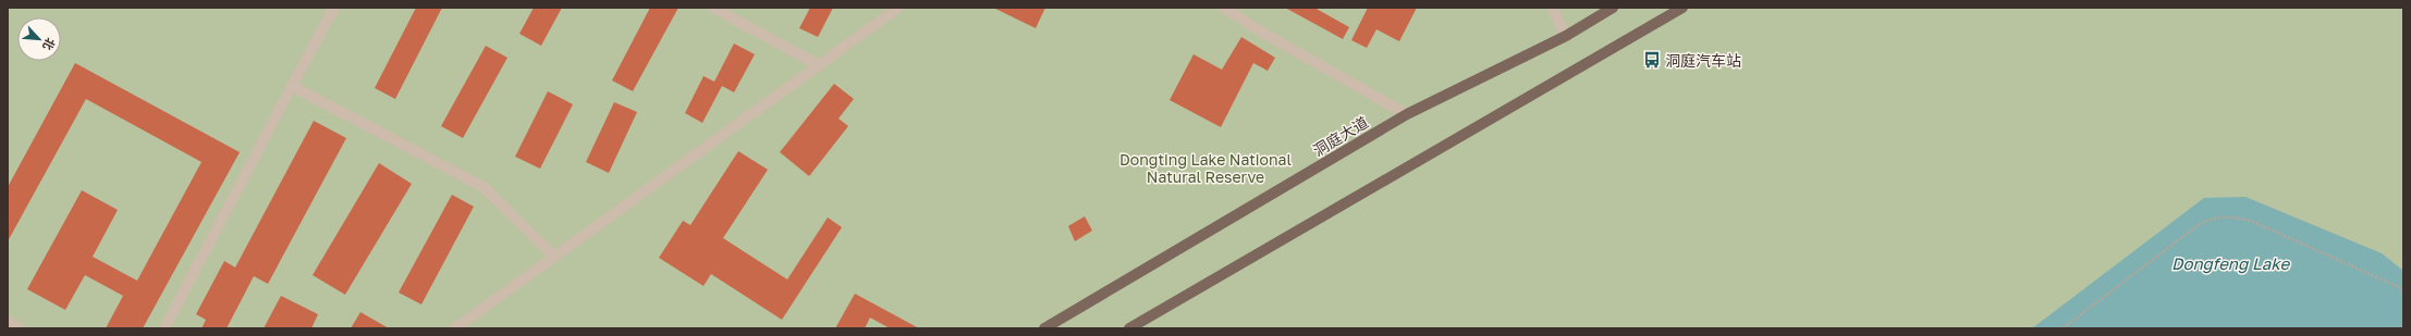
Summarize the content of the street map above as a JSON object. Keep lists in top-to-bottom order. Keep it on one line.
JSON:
{"streets":{"main road":["洞庭大道"]},"water":["Dongfeng Lake"],"parks":["Dongting Lake National Natural Reserve"],"places":{"bus stop":["洞庭汽车站"]},"north":"bottom right"}
